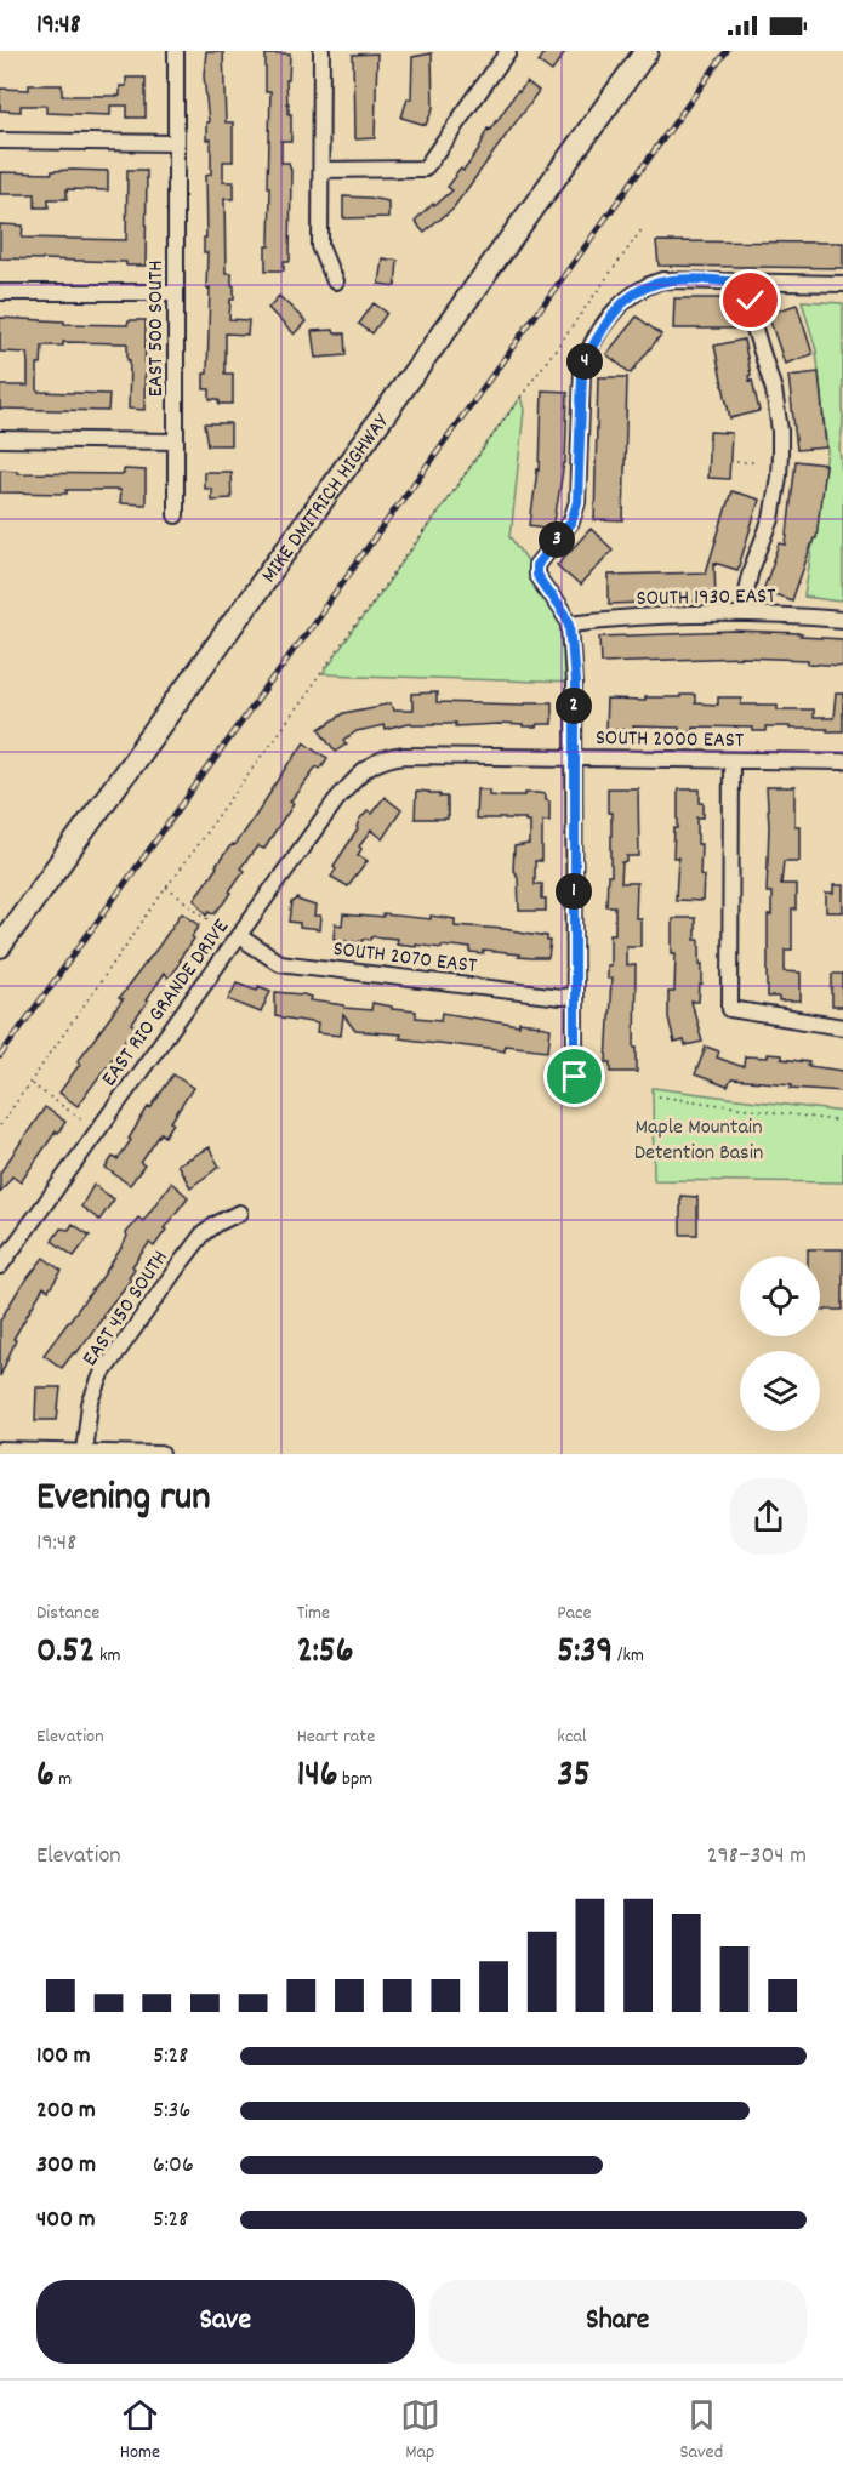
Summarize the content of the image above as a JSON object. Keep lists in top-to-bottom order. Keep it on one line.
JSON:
{"streets":{"highway":["MIKE DMITRICH HIGHWAY"],"street":["EAST 500 SOUTH","SOUTH 1930 EAST","SOUTH 2000 EAST","SOUTH 2070 EAST","EAST RIO GRANDE DRIVE","EAST 450 SOUTH"]},"crossings":[["SOUTH 2000 EAST","EAST RIO GRANDE DRIVE"],["SOUTH 2070 EAST","EAST RIO GRANDE DRIVE"]],"parks":["Maple Mountain Detention Basin"],"page":{"status":"19:48","pins":["4","3","2","1"],"heading":["Evening run","19:48"],"stats":[["Distance","0.52 km"],["Time","2:56"],["Pace","5:39 /km"],["Elevation","6 m"],["Heart rate","146 bpm"],["kcal","35"]],"chart":["Elevation","298–304 m"],"list":[{"name":"100 m","note":"5:28"},{"name":"200 m","note":"5:36"},{"name":"300 m","note":"6:06"},{"name":"400 m","note":"5:28"}],"buttons":["Save","Share"],"tabs":["Home","Map","Saved"]}}
